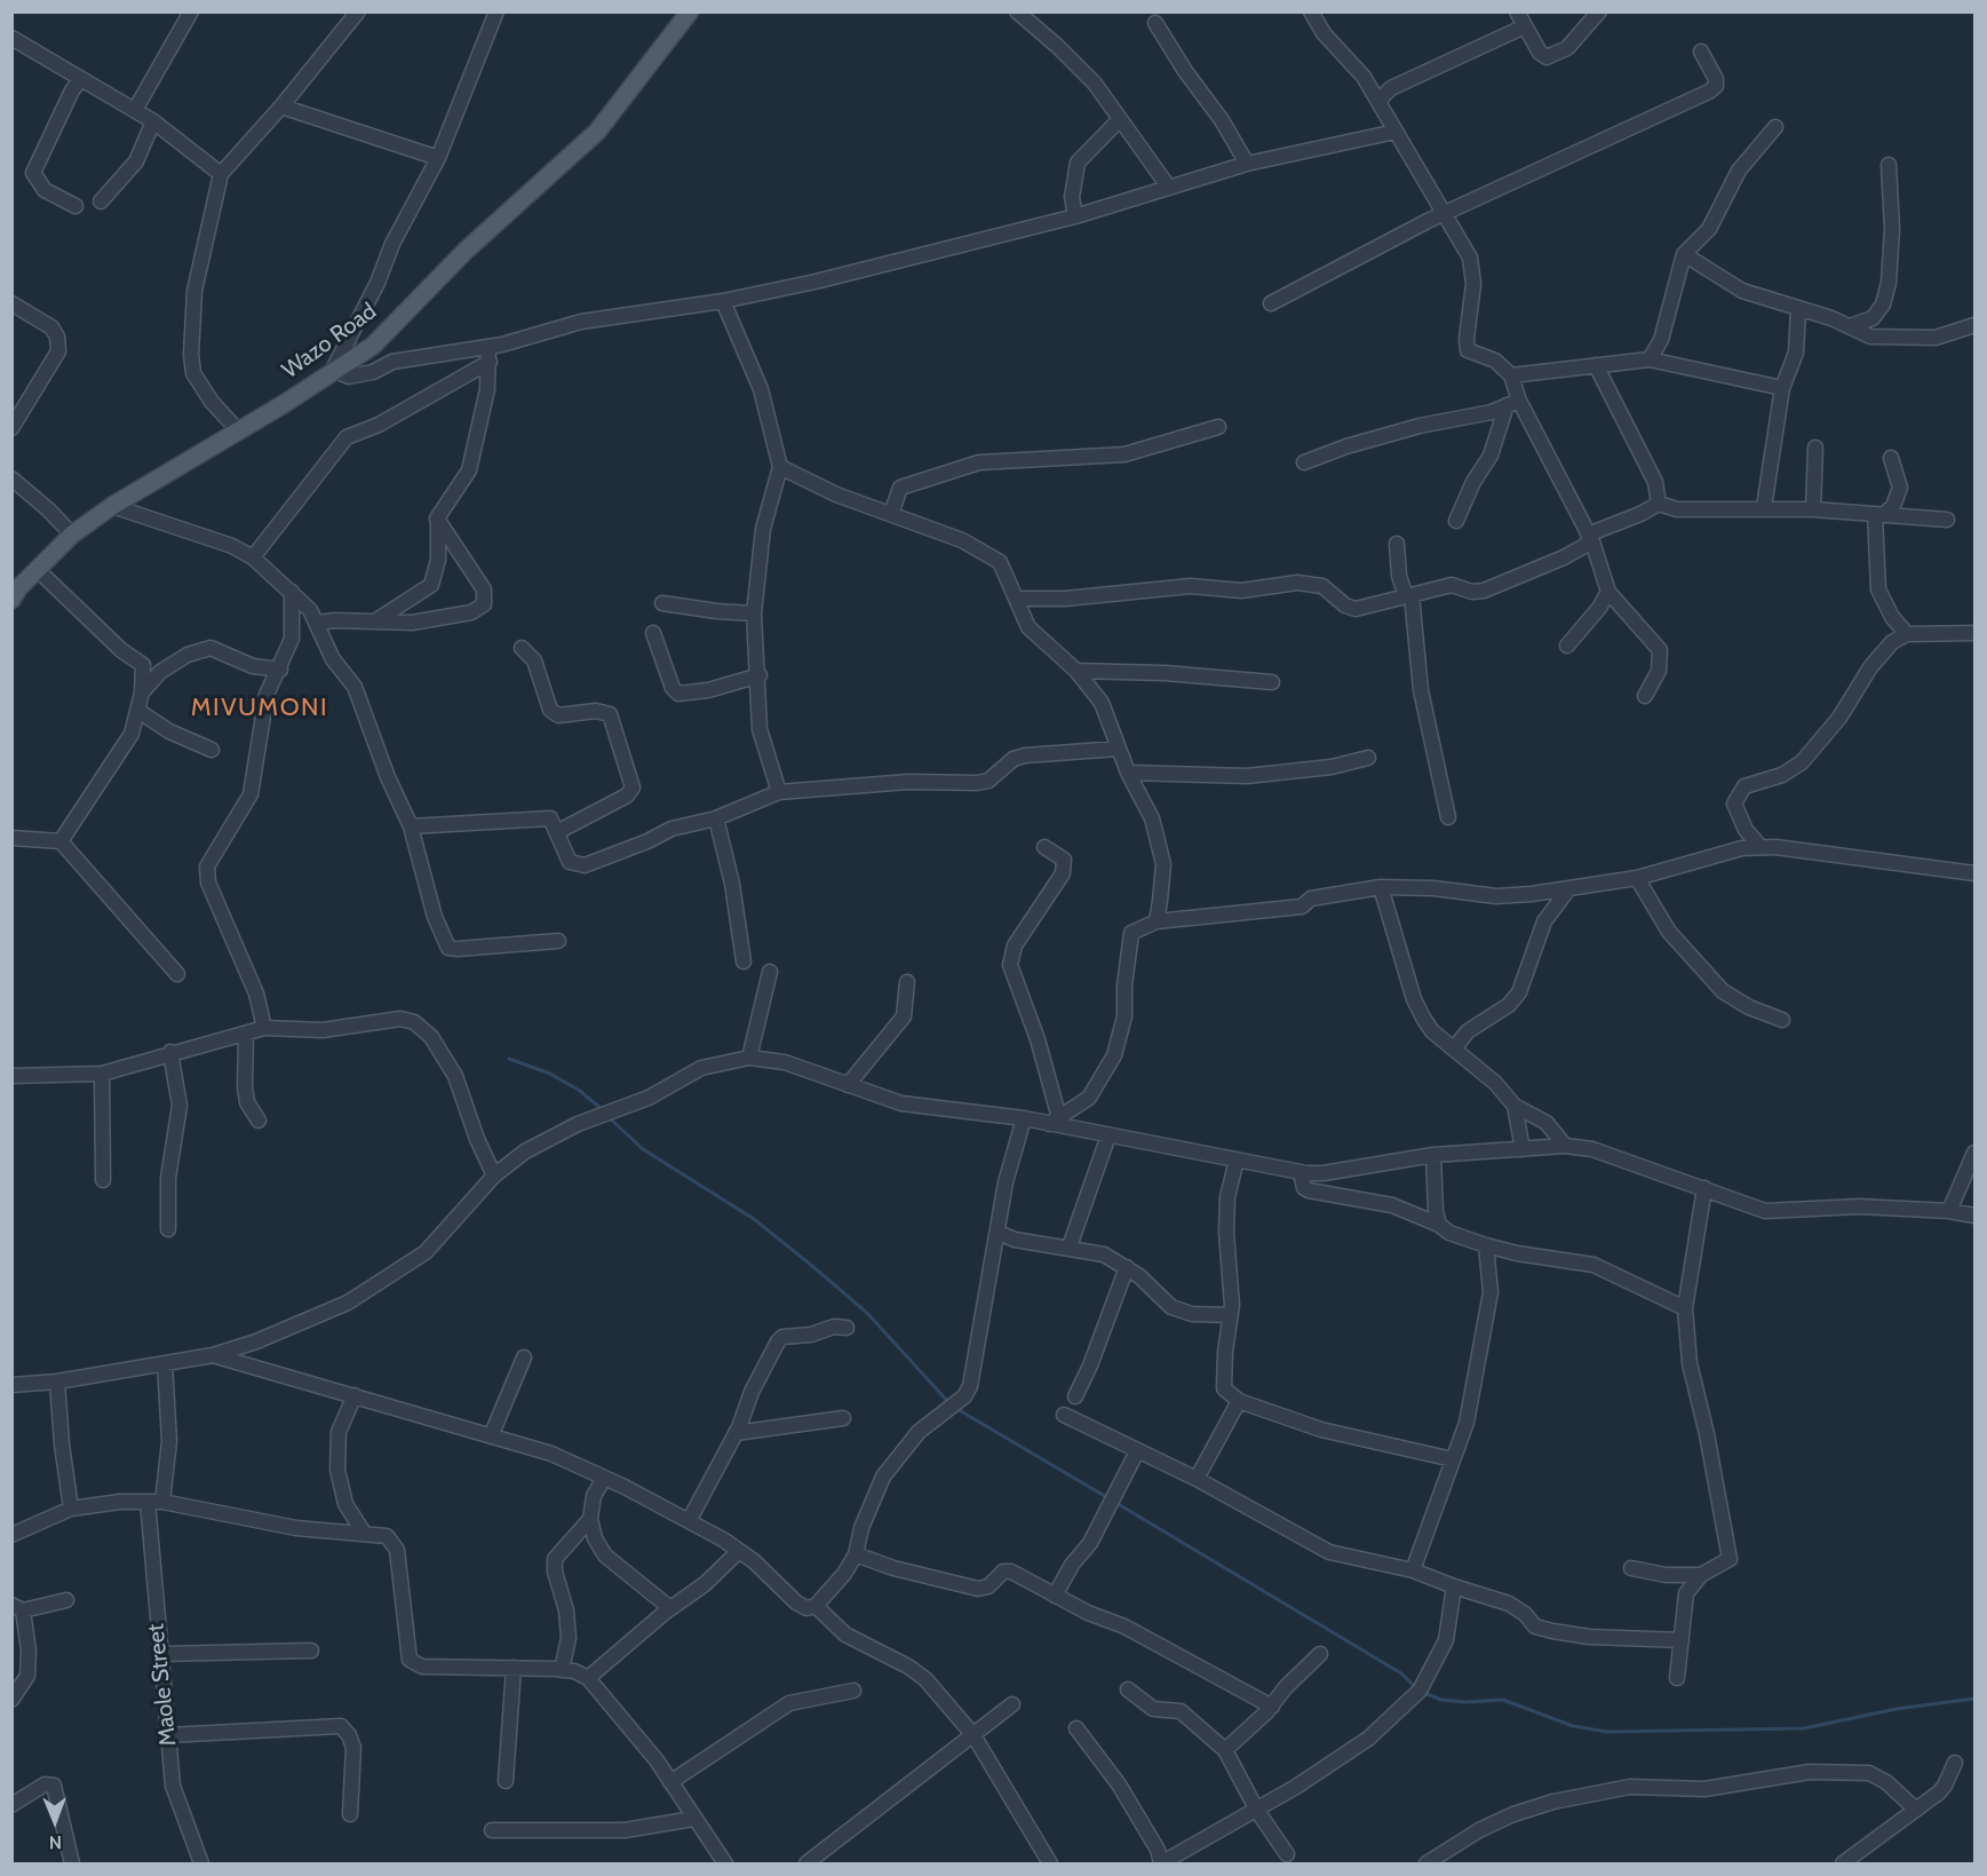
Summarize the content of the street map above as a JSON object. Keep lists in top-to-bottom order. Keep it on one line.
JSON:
{"streets":{"main road":["Wazo Road"],"street":["Maole Street"]},"districts":["MIVUMONI"],"north":"bottom"}
